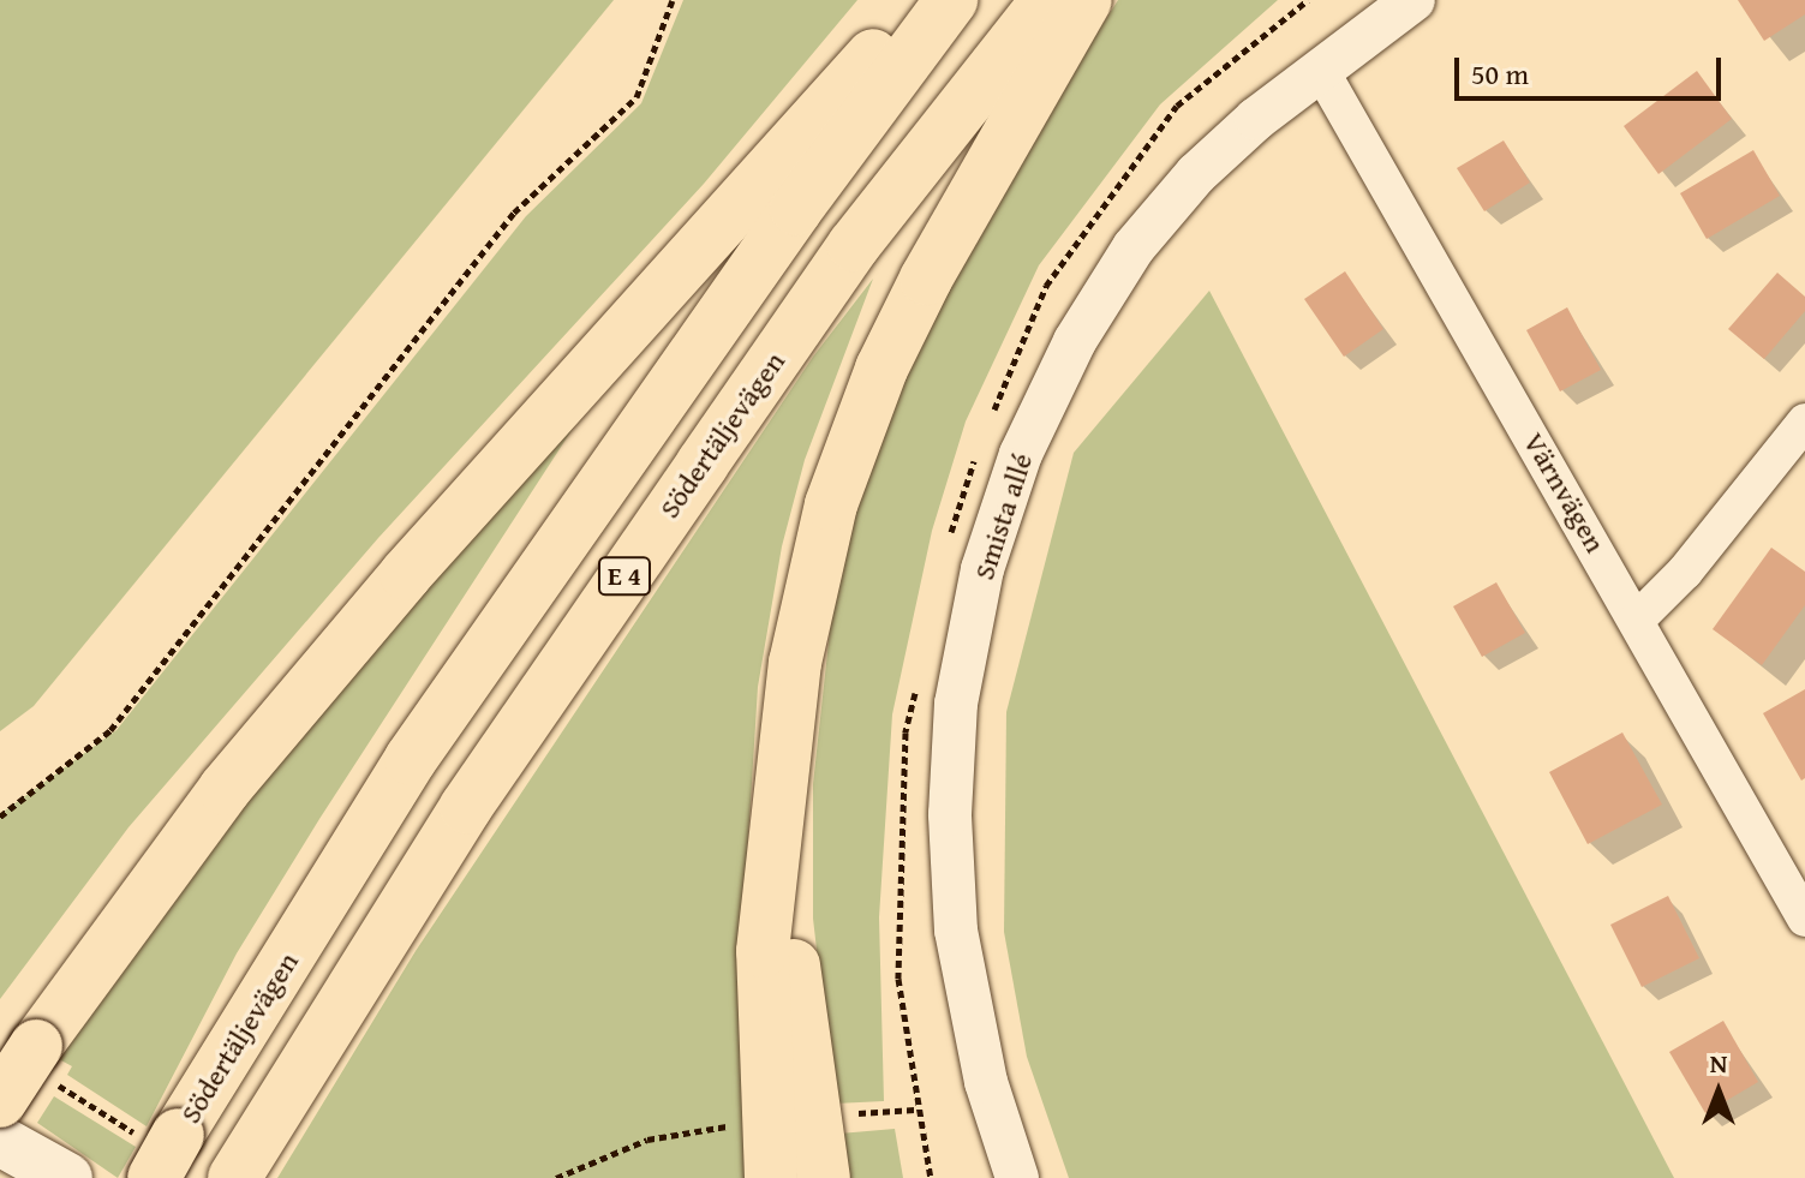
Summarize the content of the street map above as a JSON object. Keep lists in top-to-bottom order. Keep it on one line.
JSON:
{"streets":{"highway":["Södertäljevägen","E 4"],"street":["Värnvägen","Smista allé"]},"crossings":[["Värnvägen","Smista allé"]],"scale_bar":"50 m","north":"top"}
